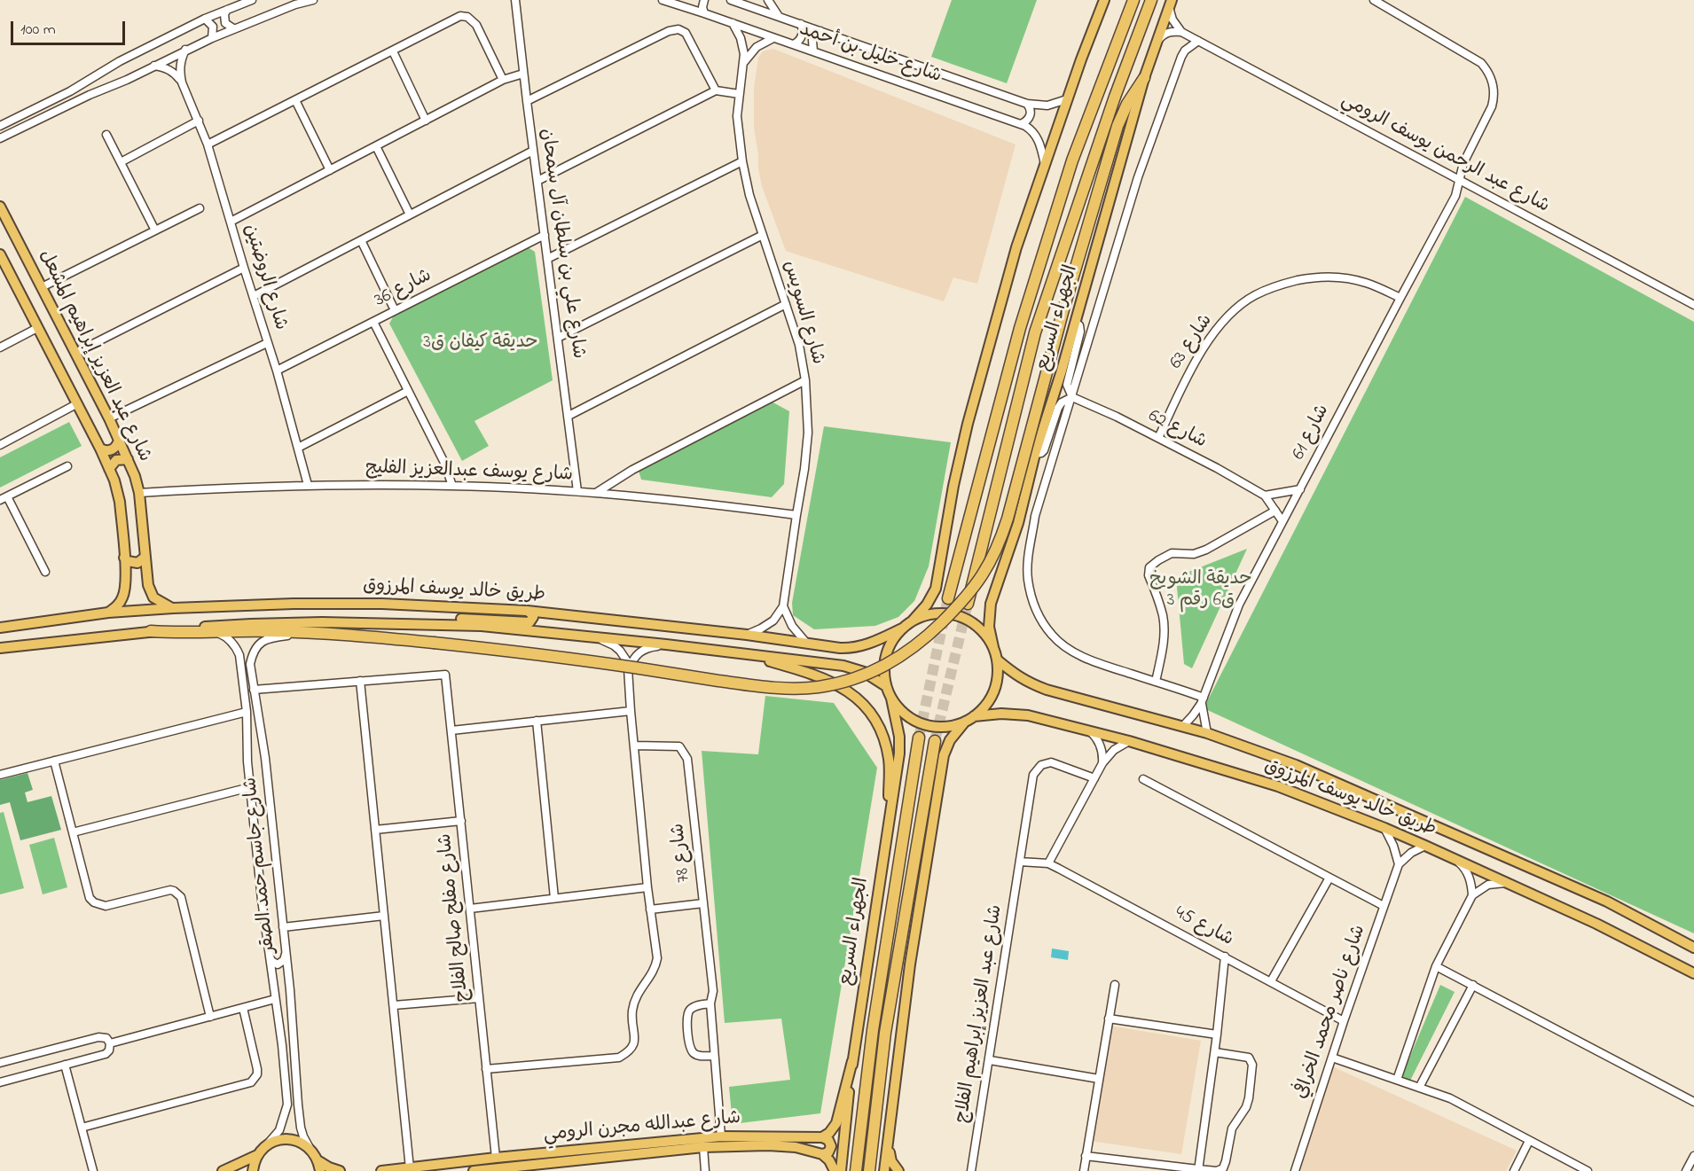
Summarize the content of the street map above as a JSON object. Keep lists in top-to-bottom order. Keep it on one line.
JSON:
{"streets":{"highway":["الجهراء السريع"],"main road":["شارع عبد العزيز إبراهيم المشعل","طريق خالد يوسف المرزوق","شارع عبدالله مجرن الرومي"],"street":["شارع خليل بن أحمد","شارع عبد الرحمن يوسف الرومي","شارع علي بن سلطان آل سمحان","شارع الروضتين","شارع 36","شارع السويس","شارع 63","شارع 62","شارع 61","شارع يوسف عبدالعزيز الفليج","شارع 78","شارع جاسم حمد الصقر","شارع مفلح صالح الفلاح","شارع 45","شارع ناصر محمد الخرافي","شارع عبد العزيز إبراهيم الفلاج"]},"crossings":[["شارع خليل بن أحمد","شارع السويس"],["شارع عبد الرحمن يوسف الرومي","الجهراء السريع"],["شارع عبد الرحمن يوسف الرومي","شارع 61"],["شارع علي بن سلطان آل سمحان","شارع 36"],["شارع علي بن سلطان آل سمحان","شارع يوسف عبدالعزيز الفليج"],["شارع الروضتين","شارع 36"],["شارع الروضتين","شارع يوسف عبدالعزيز الفليج"],["شارع السويس","شارع يوسف عبدالعزيز الفليج"],["الجهراء السريع","شارع 62"],["الجهراء السريع","طريق خالد يوسف المرزوق"],["شارع 63","شارع 62"],["شارع 63","شارع 61"],["شارع عبد العزيز إبراهيم المشعل","شارع يوسف عبدالعزيز الفليج"],["شارع عبد العزيز إبراهيم المشعل","طريق خالد يوسف المرزوق"],["شارع 62","شارع 61"],["شارع 61","طريق خالد يوسف المرزوق"],["شارع 78","شارع عبدالله مجرن الرومي"],["شارع مفلح صالح الفلاح","شارع عبدالله مجرن الرومي"],["شارع 45","شارع ناصر محمد الخرافي"]],"parks":["حديقة كيفان ق3","حديقة الشويخ ق6 رقم 3"],"scale_bar":"100 m"}
